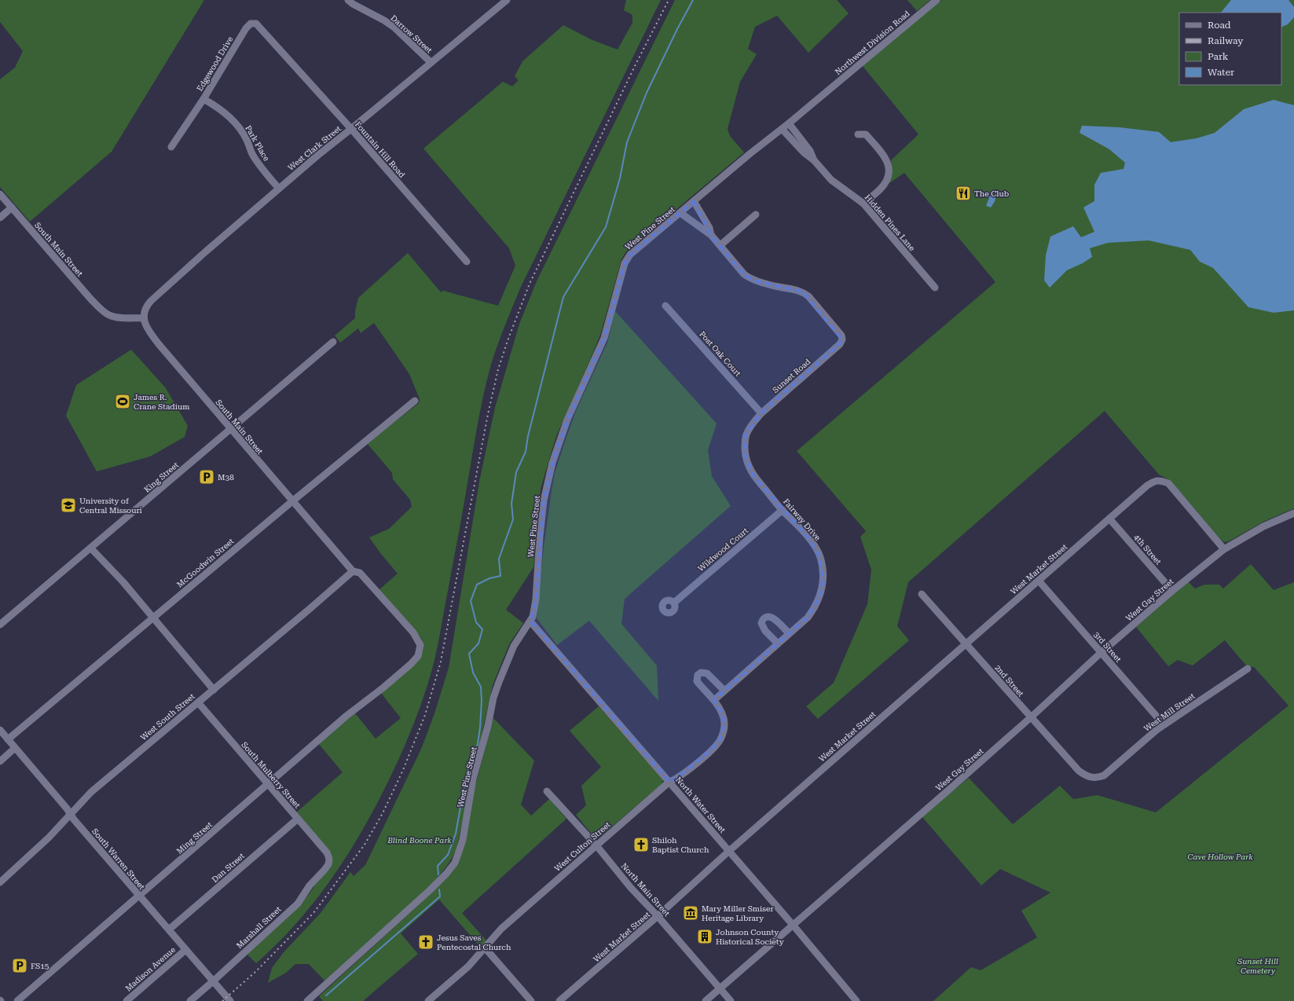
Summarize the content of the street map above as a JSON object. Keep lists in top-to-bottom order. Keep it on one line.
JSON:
{"streets":{"street":["Darrow Street","Northwest Division Road","Edgewood Drive","Park Place","West Clark Street","Fountain Hill Road","Hidden Pines Lane","West Pine Street","South Main Street","Post Oak Court","Sunset Road","King Street","Fairway Drive","Wildwood Court","4th Street","McGoodwin Street","West Market Street","West Gay Street","3rd Street","2nd Street","West Mill Street","West South Street","South Mulberry Street","North Water Street","Ming Street","West Culton Street","South Warren Street","Dan Street","North Main Street","Marshall Street","Madison Avenue"]},"crossings":[["Darrow Street","West Clark Street"],["Northwest Division Road","West Pine Street"],["Edgewood Drive","Park Place"],["Edgewood Drive","Fountain Hill Road"],["Park Place","West Clark Street"],["West Clark Street","Fountain Hill Road"],["West Clark Street","South Main Street"],["Hidden Pines Lane","West Pine Street"],["West Pine Street","North Water Street"],["South Main Street","King Street"],["South Main Street","McGoodwin Street"],["South Main Street","West South Street"],["South Main Street","Ming Street"],["Post Oak Court","Sunset Road"],["Post Oak Court","Fairway Drive"],["Sunset Road","Fairway Drive"],["Fairway Drive","Wildwood Court"],["Fairway Drive","West Culton Street"],["4th Street","West Market Street"],["4th Street","West Gay Street"],["McGoodwin Street","South Warren Street"],["West Market Street","West Gay Street"],["West Market Street","3rd Street"],["West Market Street","2nd Street"],["West Market Street","North Water Street"],["West Market Street","North Main Street"],["West Gay Street","3rd Street"],["West Gay Street","2nd Street"],["West Gay Street","North Water Street"],["West Gay Street","North Main Street"],["3rd Street","West Mill Street"],["2nd Street","West Mill Street"],["West South Street","South Mulberry Street"],["West South Street","South Warren Street"],["South Mulberry Street","Ming Street"],["South Mulberry Street","Dan Street"],["South Mulberry Street","Marshall Street"],["North Water Street","West Culton Street"],["Ming Street","South Warren Street"],["West Culton Street","North Main Street"],["South Warren Street","Dan Street"],["South Warren Street","Marshall Street"],["South Warren Street","Madison Avenue"]],"parks":["Blind Boone Park","Cave Hollow Park","Sunset Hill Cemetery"],"places":{"restaurant":["The Club"],"sports":["James R. Crane Stadium"],"parking":["M38","FS15"],"school or university":["University of Central Missouri"],"church":["Shiloh Baptist Church","Jesus Saves Pentecostal Church"],"museum":["Mary Miller Smiser Heritage Library"],"building":["Johnson County Historical Society"]},"legend":["Road","Railway","Park","Water"]}
